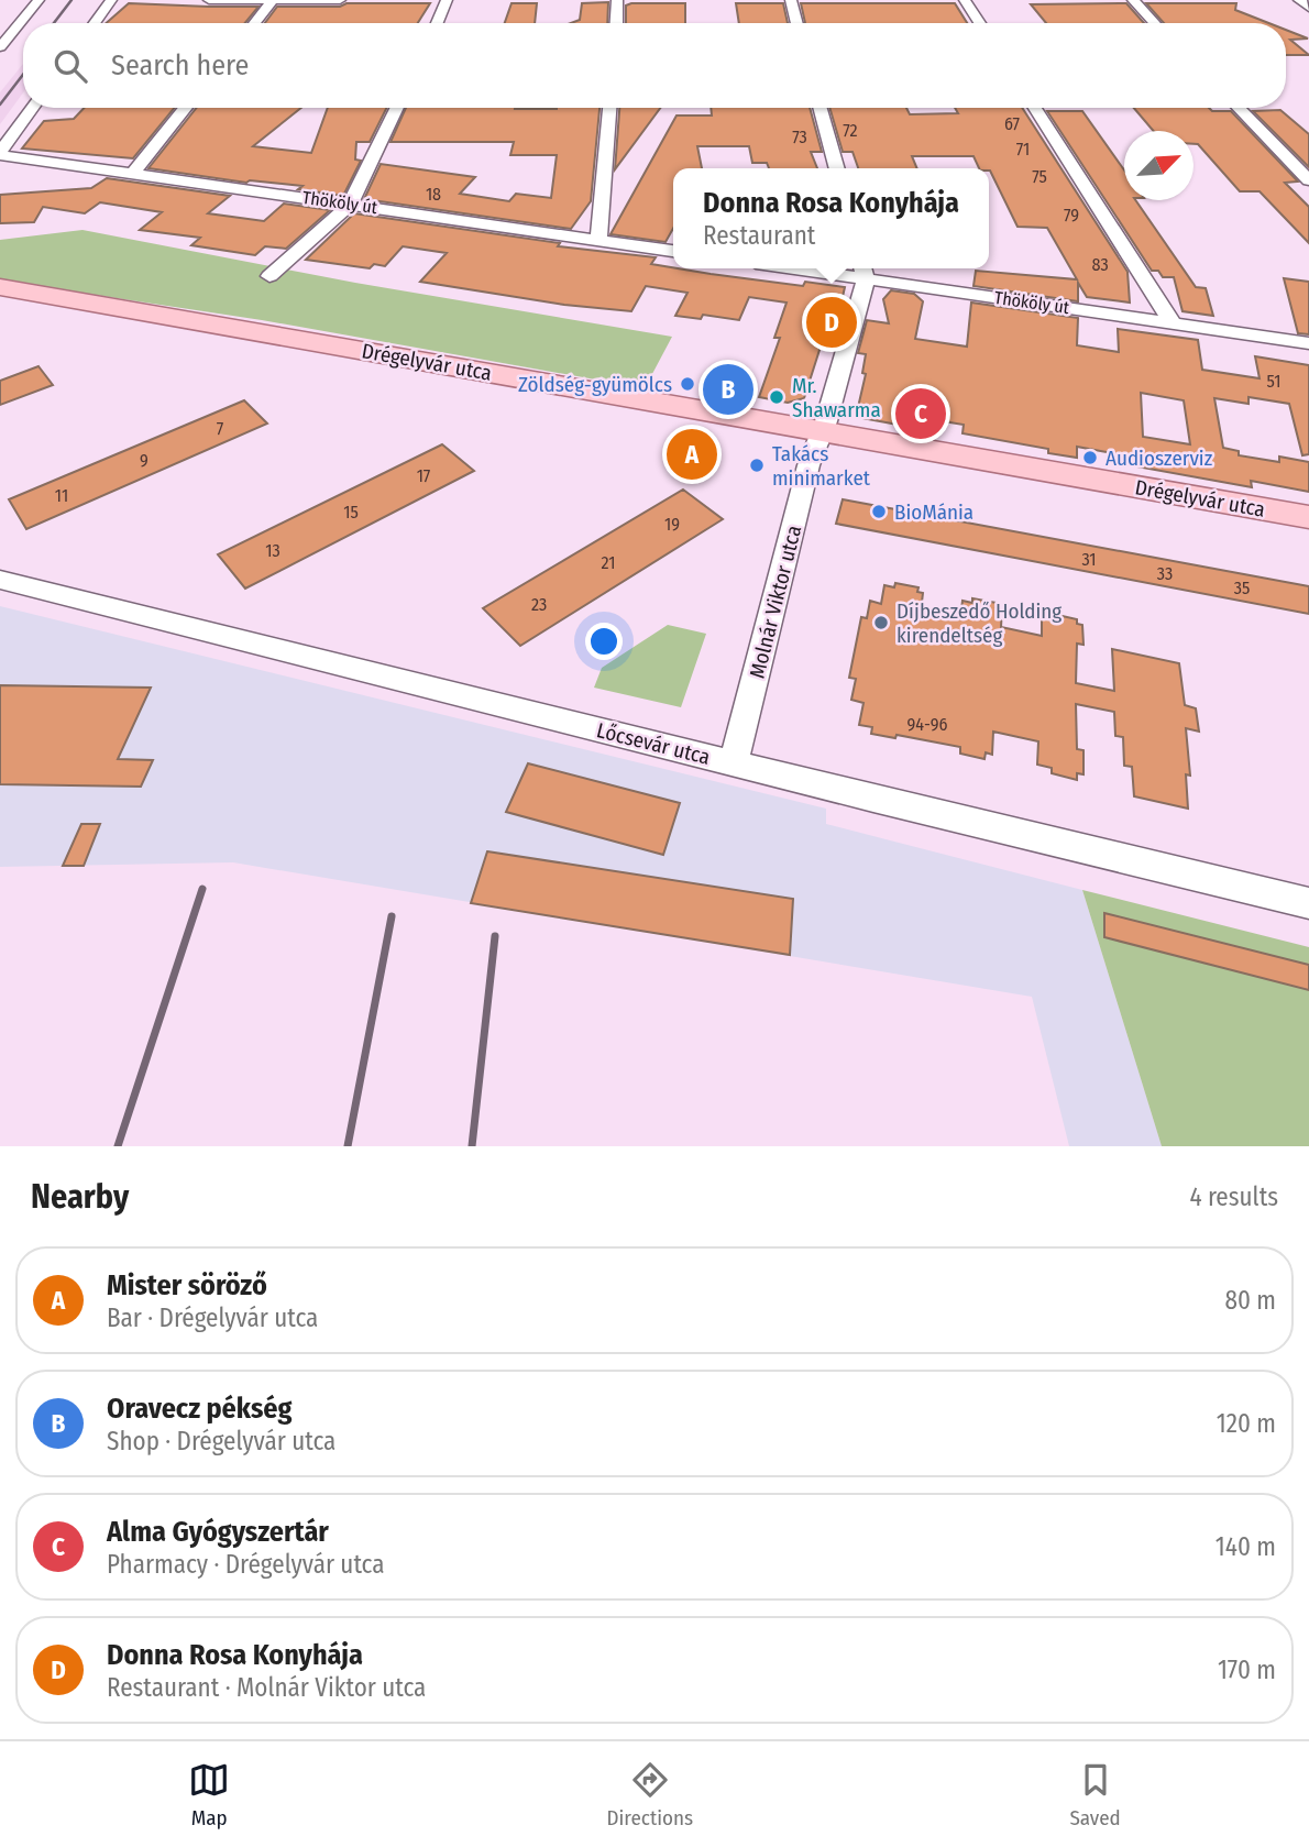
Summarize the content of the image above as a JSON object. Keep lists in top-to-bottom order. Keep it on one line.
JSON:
{"streets":{"main road":["Drégelyvár utca"],"street":["Thököly út","Molnár Viktor utca","Lőcsevár utca"]},"crossings":[["Thököly út","Molnár Viktor utca"],["Drégelyvár utca","Molnár Viktor utca"],["Molnár Viktor utca","Lőcsevár utca"]],"places":["Zöldség-gyümölcs","Mr. Shawarma","Audioszerviz","Takács minimarket","BioMánia","Díjbeszedő Holding kirendeltség"],"house_numbers":["67","72","73","71","75","18","79","83","51","7","9","17","11","15","19","13","31","21","33","35","23","94-96"],"north":"top right","page":{"search":"Search here","popup":["Donna Rosa Konyhája","Restaurant"],"pins":["D","B","C","A"],"heading":["Nearby","4 results"],"list":[{"mark":"A","name":"Mister söröző","note":"Bar · Drégelyvár utca","value":"80 m"},{"mark":"B","name":"Oravecz pékség","note":"Shop · Drégelyvár utca","value":"120 m"},{"mark":"C","name":"Alma Gyógyszertár","note":"Pharmacy · Drégelyvár utca","value":"140 m"},{"mark":"D","name":"Donna Rosa Konyhája","note":"Restaurant · Molnár Viktor utca","value":"170 m"}],"nav":["Map","Directions","Saved"]}}
